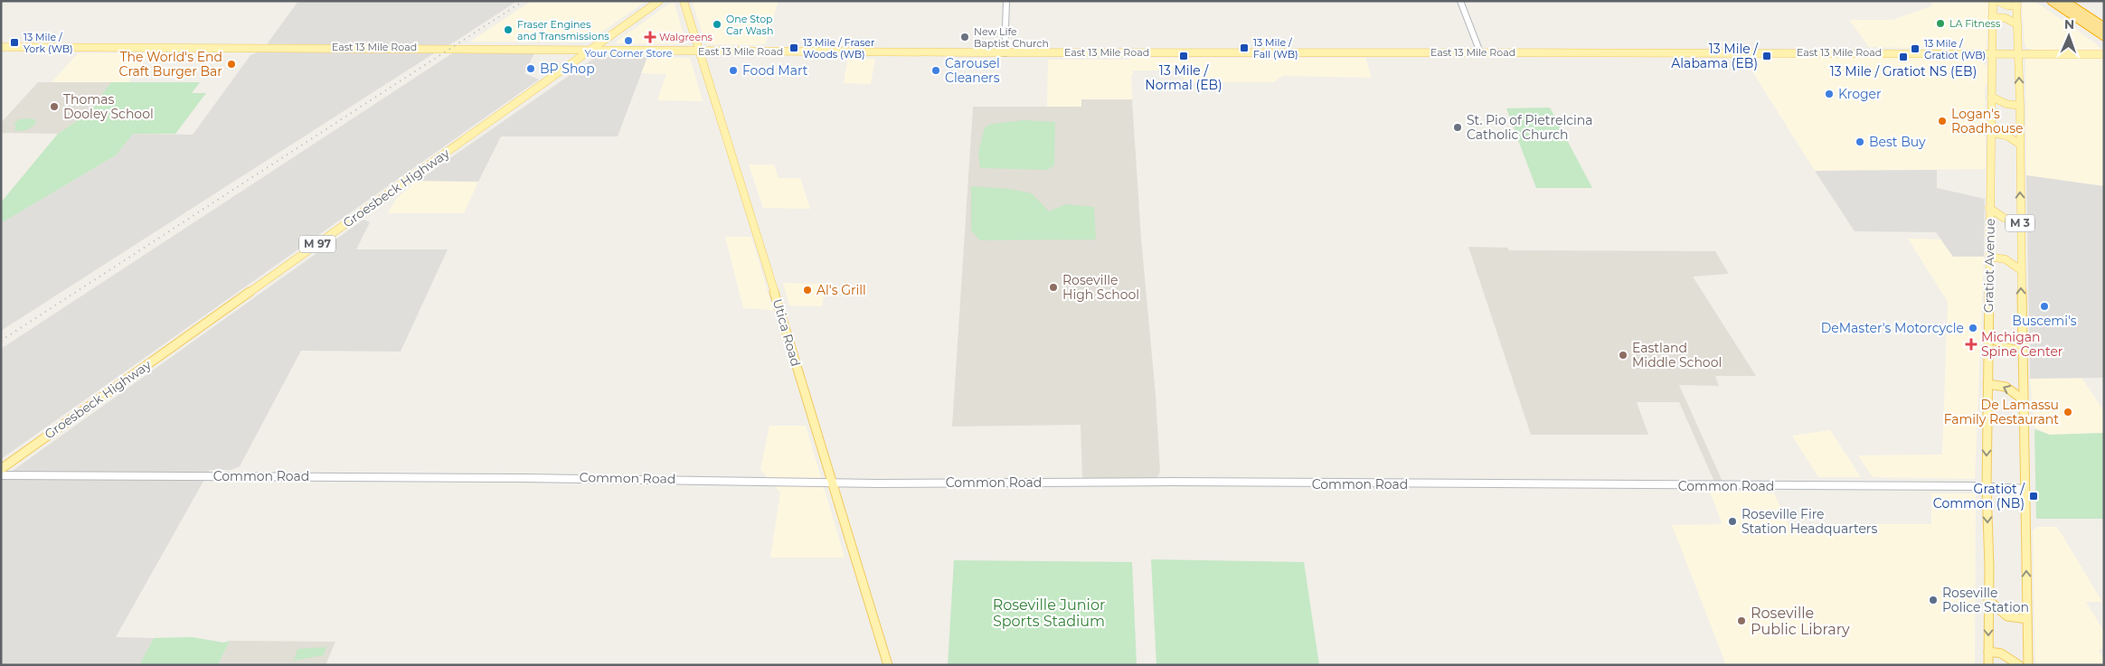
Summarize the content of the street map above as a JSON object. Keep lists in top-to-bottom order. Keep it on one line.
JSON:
{"streets":{"main road":["East 13 Mile Road","Groesbeck Highway","M 3","M 97","Gratiot Avenue","Utica Road"],"street":["Common Road"]},"crossings":[["East 13 Mile Road","Groesbeck Highway"],["East 13 Mile Road","M 3"],["East 13 Mile Road","Gratiot Avenue"],["East 13 Mile Road","Utica Road"],["M 3","Common Road"],["Gratiot Avenue","Common Road"],["Utica Road","Common Road"]],"parks":["Roseville Junior Sports Stadium"],"places":{"other":["LA Fitness","One Stop Car Wash","Fraser Engines and Transmissions","New Life Baptist Church","Your Corner Store","The World's End Craft Burger Bar","BP Shop","Food Mart","Carousel Cleaners","Kroger","Thomas Dooley School","Logan's Roadhouse","St. Pio of Pietrelcina Catholic Church","Best Buy","Roseville High School","Al's Grill","Buscemi's","DeMaster's Motorcycle","Eastland Middle School","De Lamassu Family Restaurant","Roseville Fire Station Headquarters","Roseville Police Station","Roseville Public Library"],"health":["Walgreens","Michigan Spine Center"],"transit":["13 Mile / York (WB)","13 Mile / Fraser Woods (WB)","13 Mile / Fall (WB)","13 Mile / Gratiot (WB)","13 Mile / Normal (EB)","13 Mile / Alabama (EB)","13 Mile / Gratiot NS (EB)","Gratiot / Common (NB)"]},"north":"top"}
